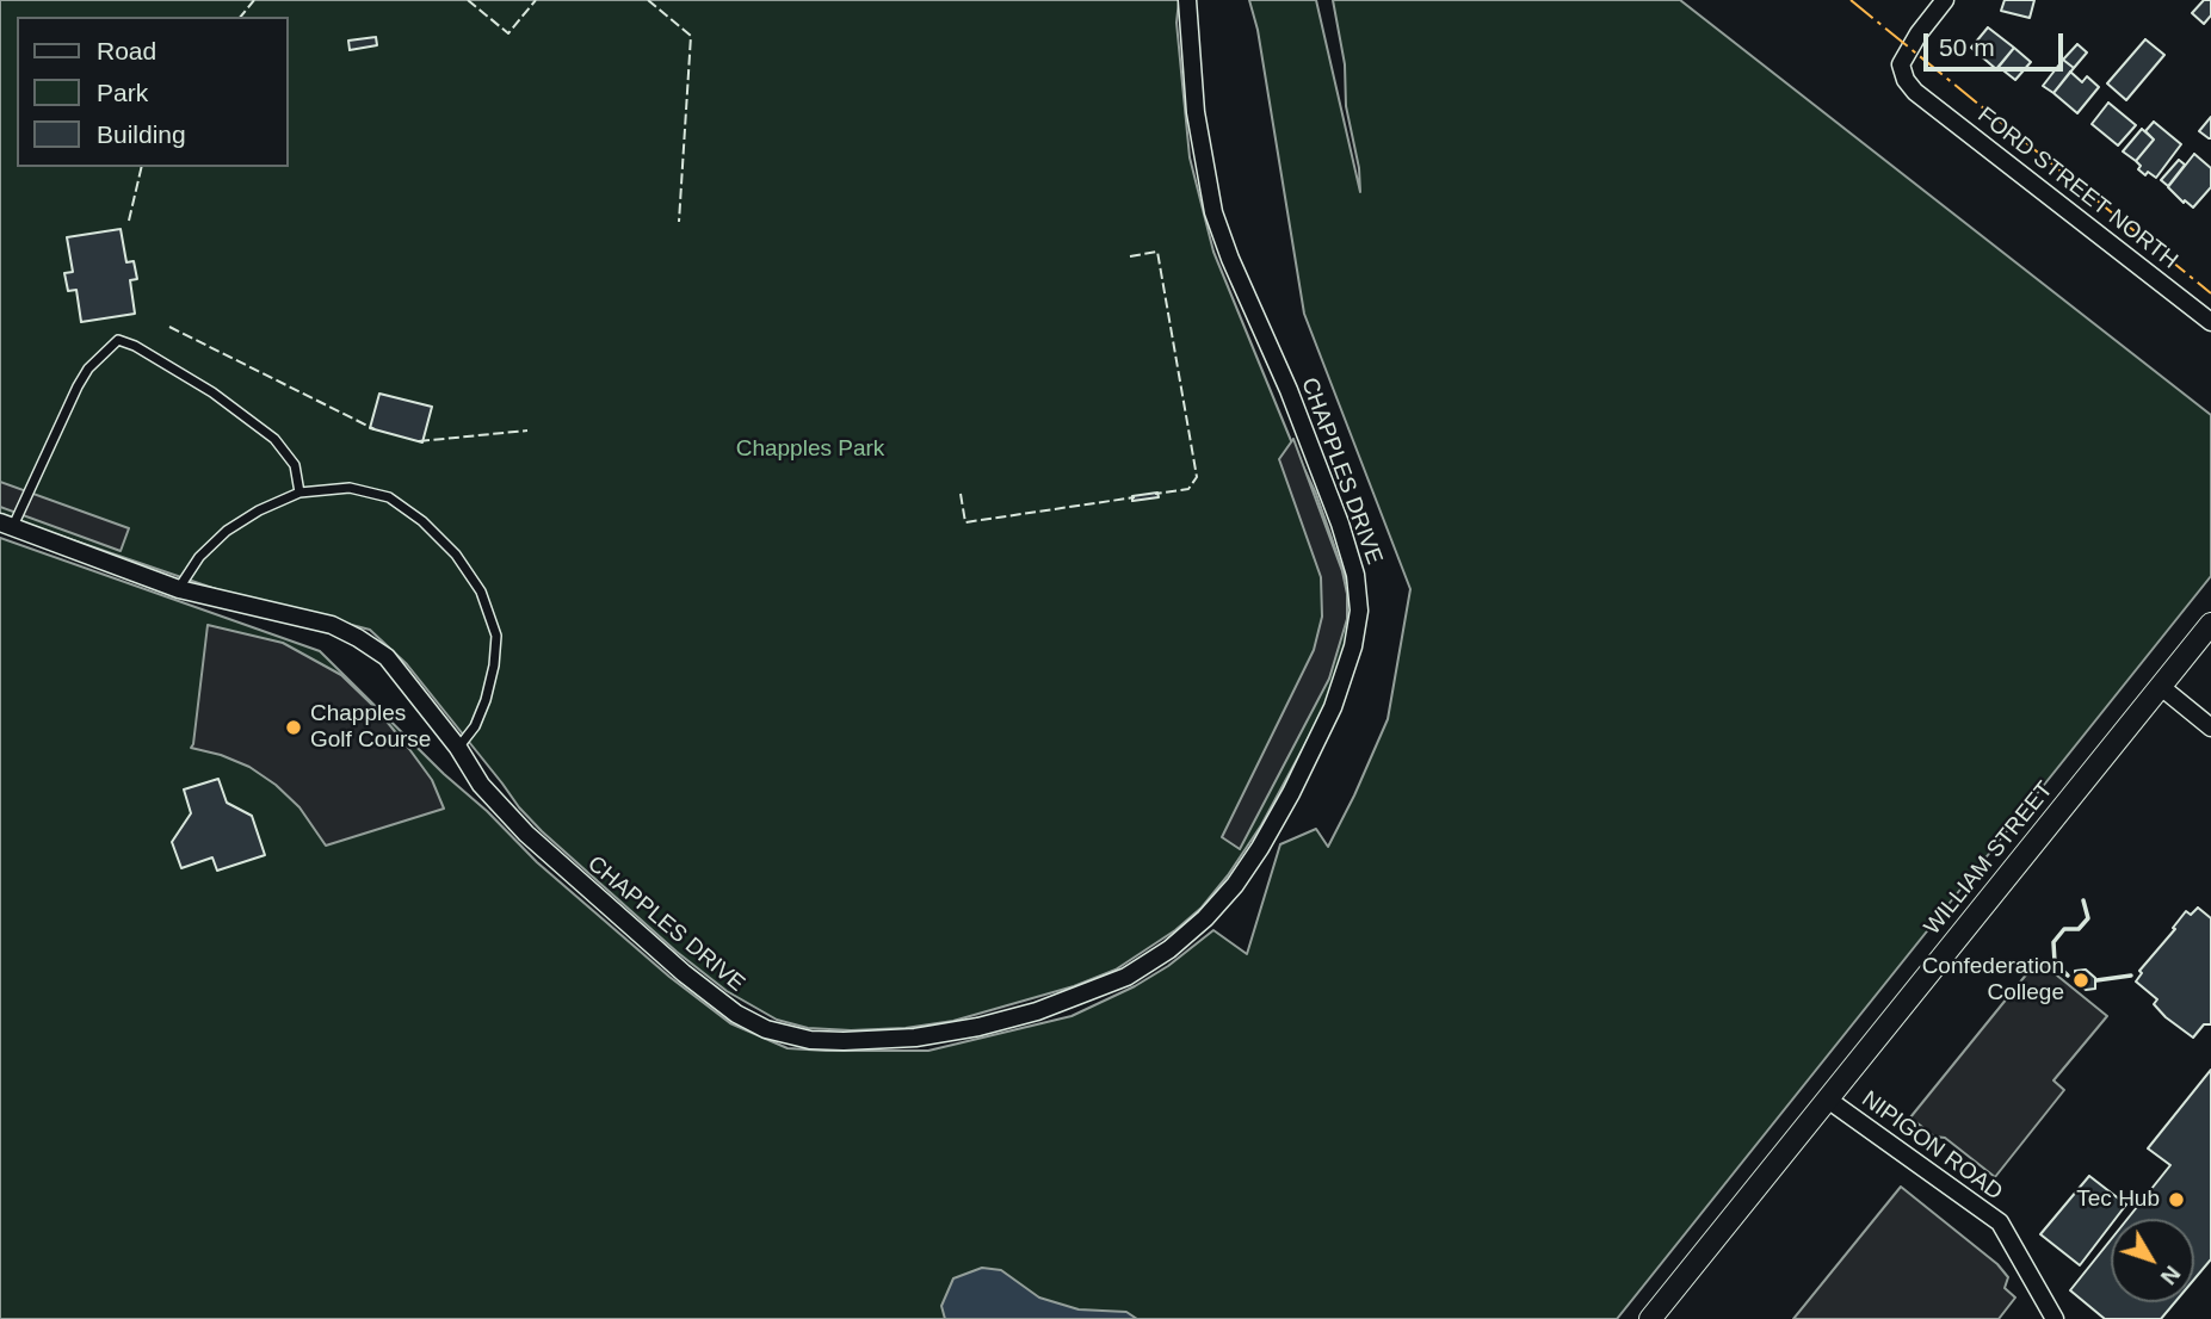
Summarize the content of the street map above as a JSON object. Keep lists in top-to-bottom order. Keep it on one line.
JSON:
{"streets":{"street":["FORD STREET NORTH","CHAPPLES DRIVE","WILLIAM STREET","NIPIGON ROAD"]},"crossings":[["WILLIAM STREET","NIPIGON ROAD"]],"parks":["Chapples Park"],"places":["Chapples Golf Course","Confederation College","Tec Hub"],"legend":["Road","Park","Building"],"scale_bar":"50 m","north":"bottom right"}
